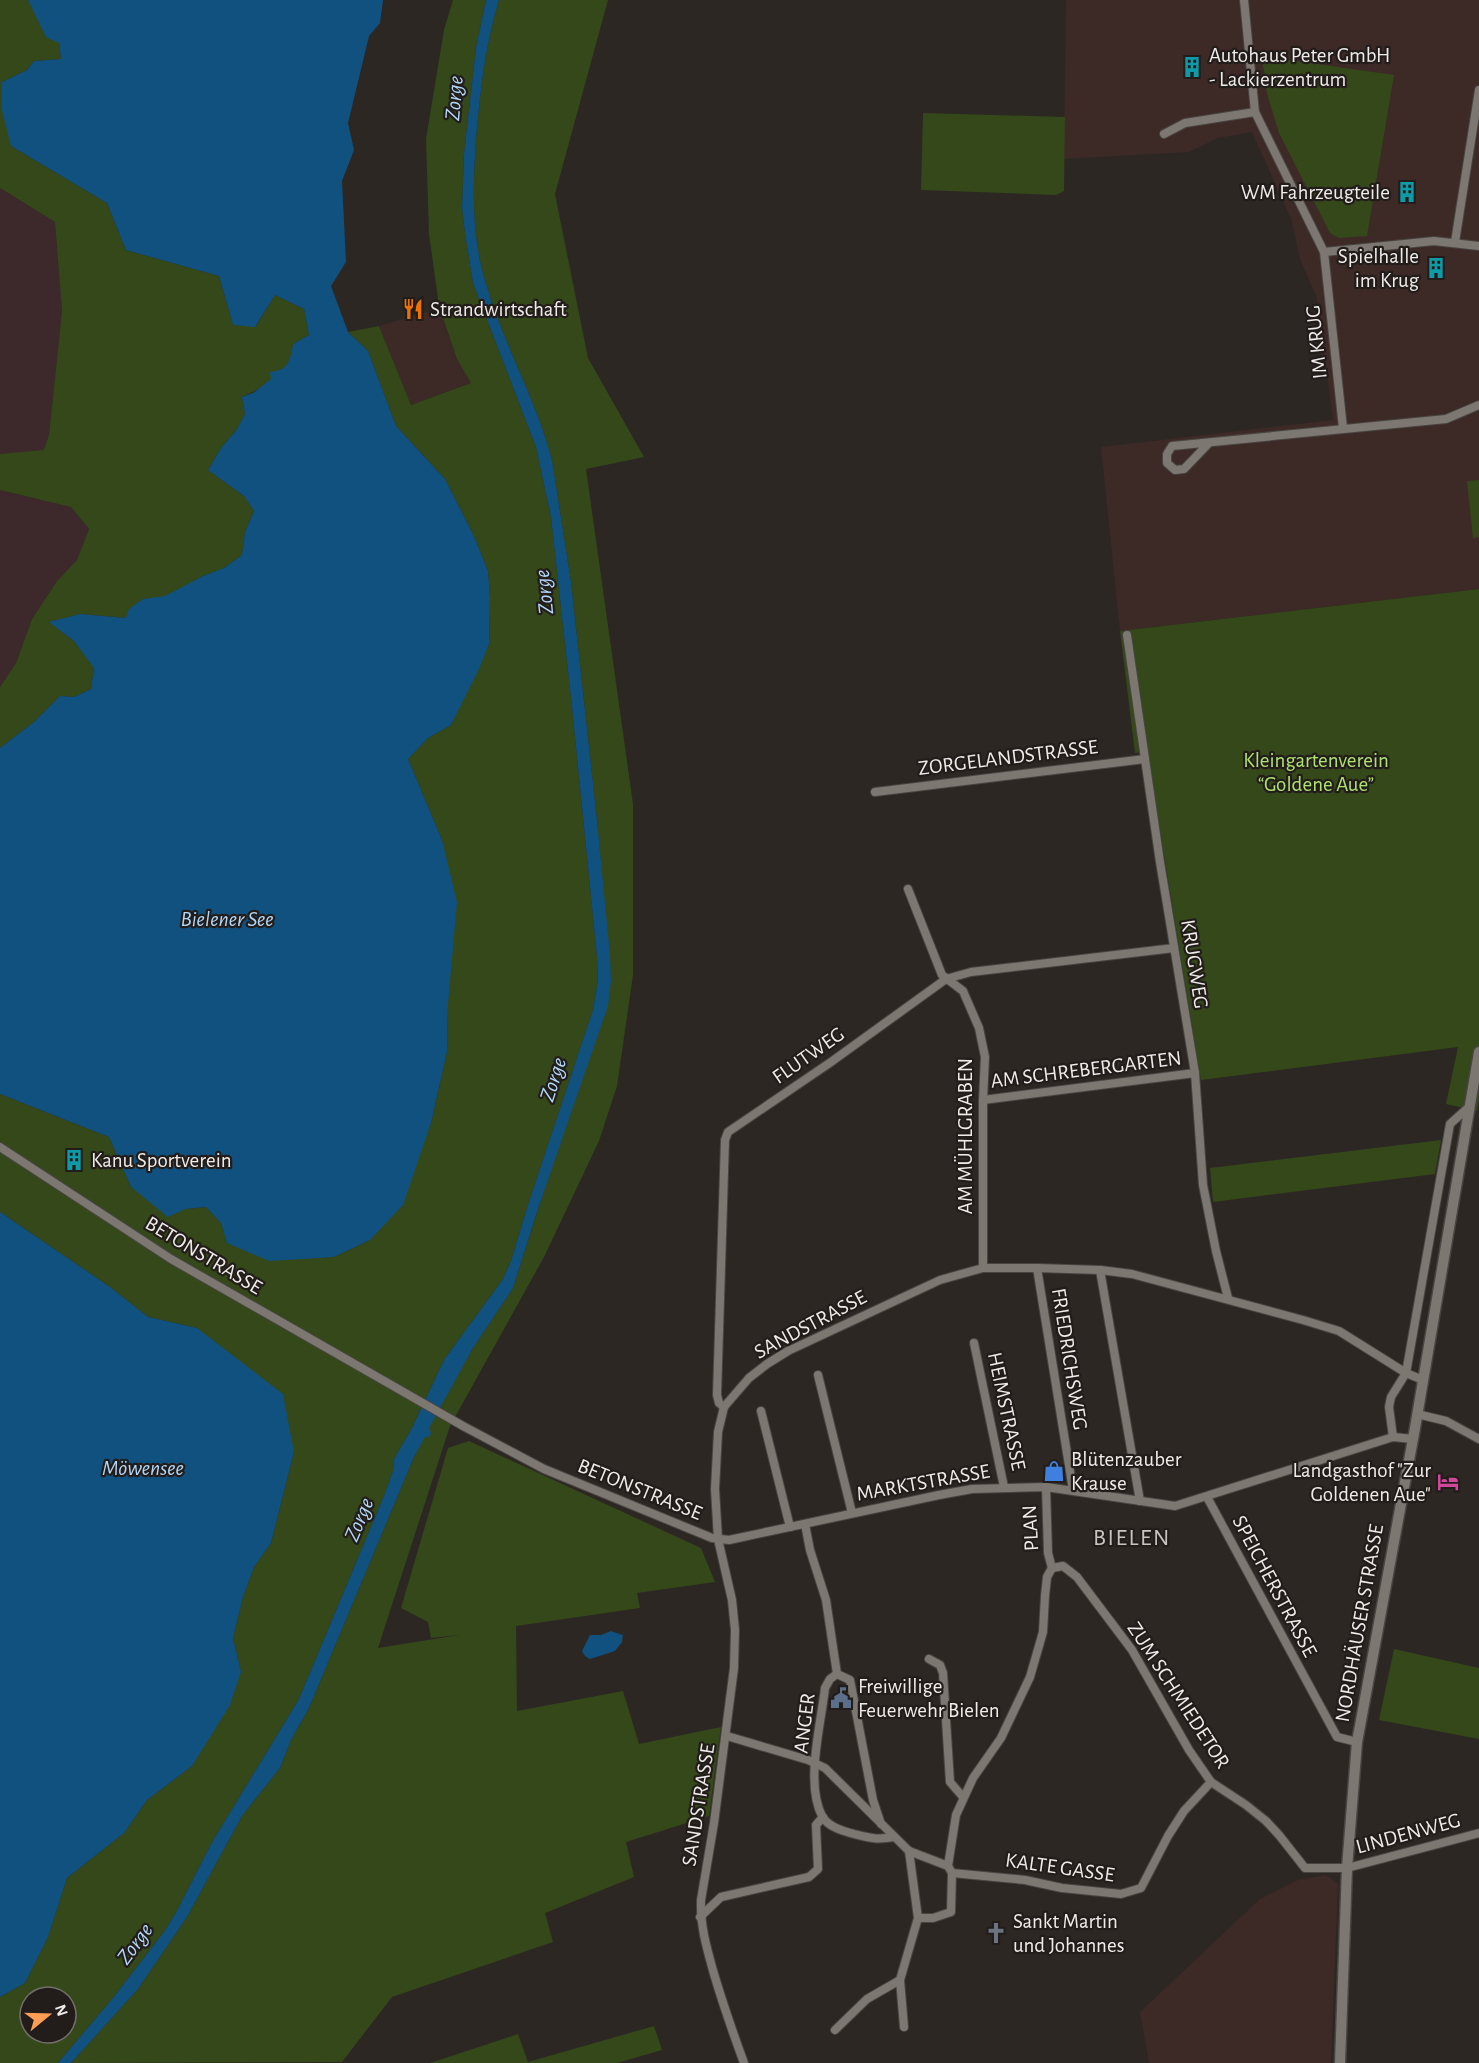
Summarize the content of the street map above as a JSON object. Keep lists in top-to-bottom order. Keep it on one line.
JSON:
{"streets":{"main road":["NORDHÄUSER STRASSE"],"street":["IM KRUG","ZORGELANDSTRASSE","KRUGWEG","FLUTWEG","AM SCHREBERGARTEN","AM MÜHLGRABEN","BETONSTRASSE","SANDSTRASSE","FRIEDRICHSWEG","HEIMSTRASSE","MARKTSTRASSE","PLAN","SPEICHERSTRASSE","ZUM SCHMIEDETOR","ANGER","LINDENWEG","KALTE GASSE"]},"crossings":[["ZORGELANDSTRASSE","KRUGWEG"],["KRUGWEG","FLUTWEG"],["KRUGWEG","AM SCHREBERGARTEN"],["KRUGWEG","SANDSTRASSE"],["FLUTWEG","AM MÜHLGRABEN"],["FLUTWEG","SANDSTRASSE"],["AM SCHREBERGARTEN","AM MÜHLGRABEN"],["AM MÜHLGRABEN","SANDSTRASSE"],["BETONSTRASSE","SANDSTRASSE"],["BETONSTRASSE","MARKTSTRASSE"],["SANDSTRASSE","FRIEDRICHSWEG"],["SANDSTRASSE","MARKTSTRASSE"],["SANDSTRASSE","NORDHÄUSER STRASSE"],["FRIEDRICHSWEG","MARKTSTRASSE"],["HEIMSTRASSE","MARKTSTRASSE"],["MARKTSTRASSE","PLAN"],["MARKTSTRASSE","SPEICHERSTRASSE"],["MARKTSTRASSE","NORDHÄUSER STRASSE"],["MARKTSTRASSE","ANGER"],["PLAN","ZUM SCHMIEDETOR"],["SPEICHERSTRASSE","NORDHÄUSER STRASSE"],["NORDHÄUSER STRASSE","ZUM SCHMIEDETOR"],["NORDHÄUSER STRASSE","LINDENWEG"],["ZUM SCHMIEDETOR","LINDENWEG"],["ZUM SCHMIEDETOR","KALTE GASSE"],["ANGER","KALTE GASSE"]],"districts":["BIELEN"],"water":["Zorge","Bielener See","Möwensee"],"parks":["Kleingartenverein “Goldene Aue”"],"places":{"building":["Autohaus Peter GmbH - Lackierzentrum","WM Fahrzeugteile","Spielhalle im Krug","Kanu Sportverein"],"restaurant":["Strandwirtschaft"],"shop":["Blütenzauber Krause"],"hotel":["Landgasthof \"Zur Goldenen Aue\""],"public building":["Freiwillige Feuerwehr Bielen"],"church":["Sankt Martin und Johannes"]},"north":"right"}
